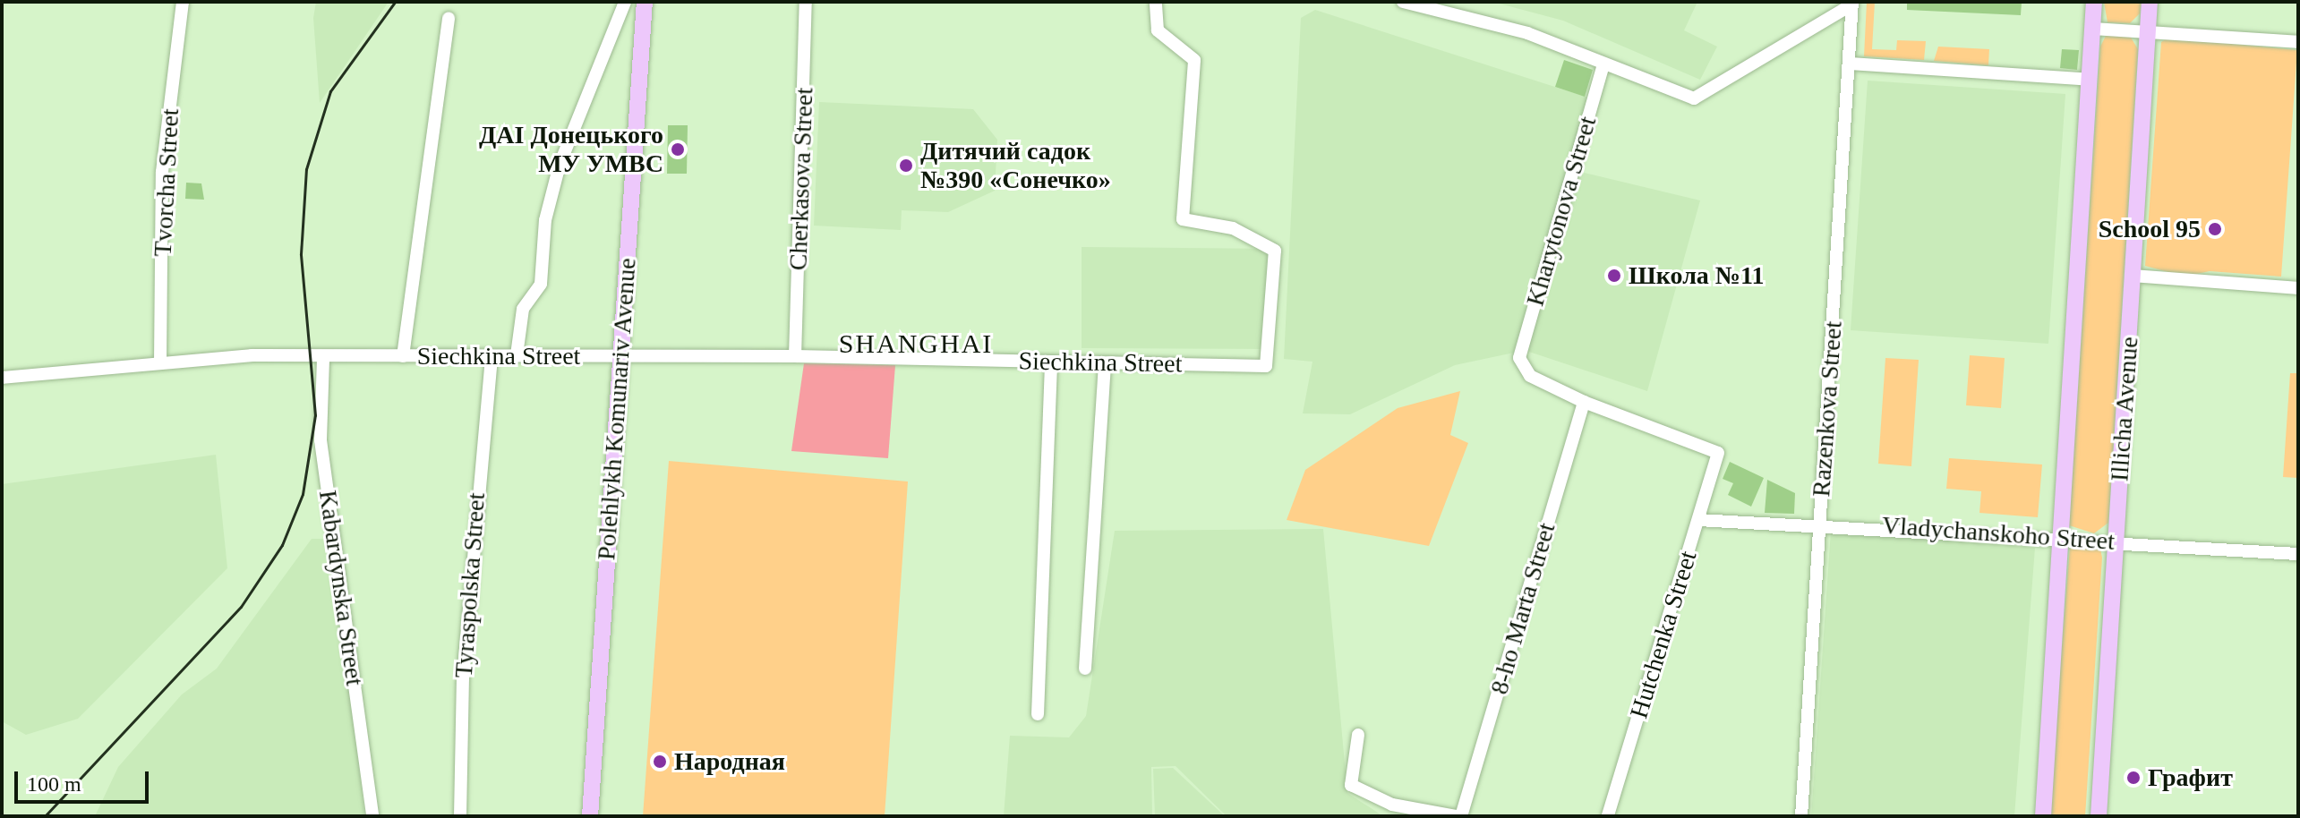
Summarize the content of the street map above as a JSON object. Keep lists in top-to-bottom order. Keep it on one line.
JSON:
{"streets":{"main road":["Polehlykh Komunariv Avenue","Illicha Avenue"],"street":["Cherkasova Street","Tvorcha Street","Kharytonova Street","Siechkina Street","Razenkova Street","Vladychanskoho Street","Tyraspolska Street","Kabardynska Street","8-ho Marta Street","Hutchenka Street"]},"crossings":[["Cherkasova Street","Siechkina Street"],["Tvorcha Street","Siechkina Street"],["Kharytonova Street","8-ho Marta Street"],["Kharytonova Street","Hutchenka Street"],["Siechkina Street","Polehlykh Komunariv Avenue"],["Siechkina Street","Tyraspolska Street"],["Siechkina Street","Kabardynska Street"],["Razenkova Street","Vladychanskoho Street"],["Illicha Avenue","Vladychanskoho Street"],["Vladychanskoho Street","Hutchenka Street"],["8-ho Marta Street","Hutchenka Street"]],"districts":["SHANGHAI"],"places":["ДАІ Донецького МУ УМВС","Дитячий садок №390 «Сонечко»","School 95","Школа №11","Народная","Графит"],"scale_bar":"100 m"}
